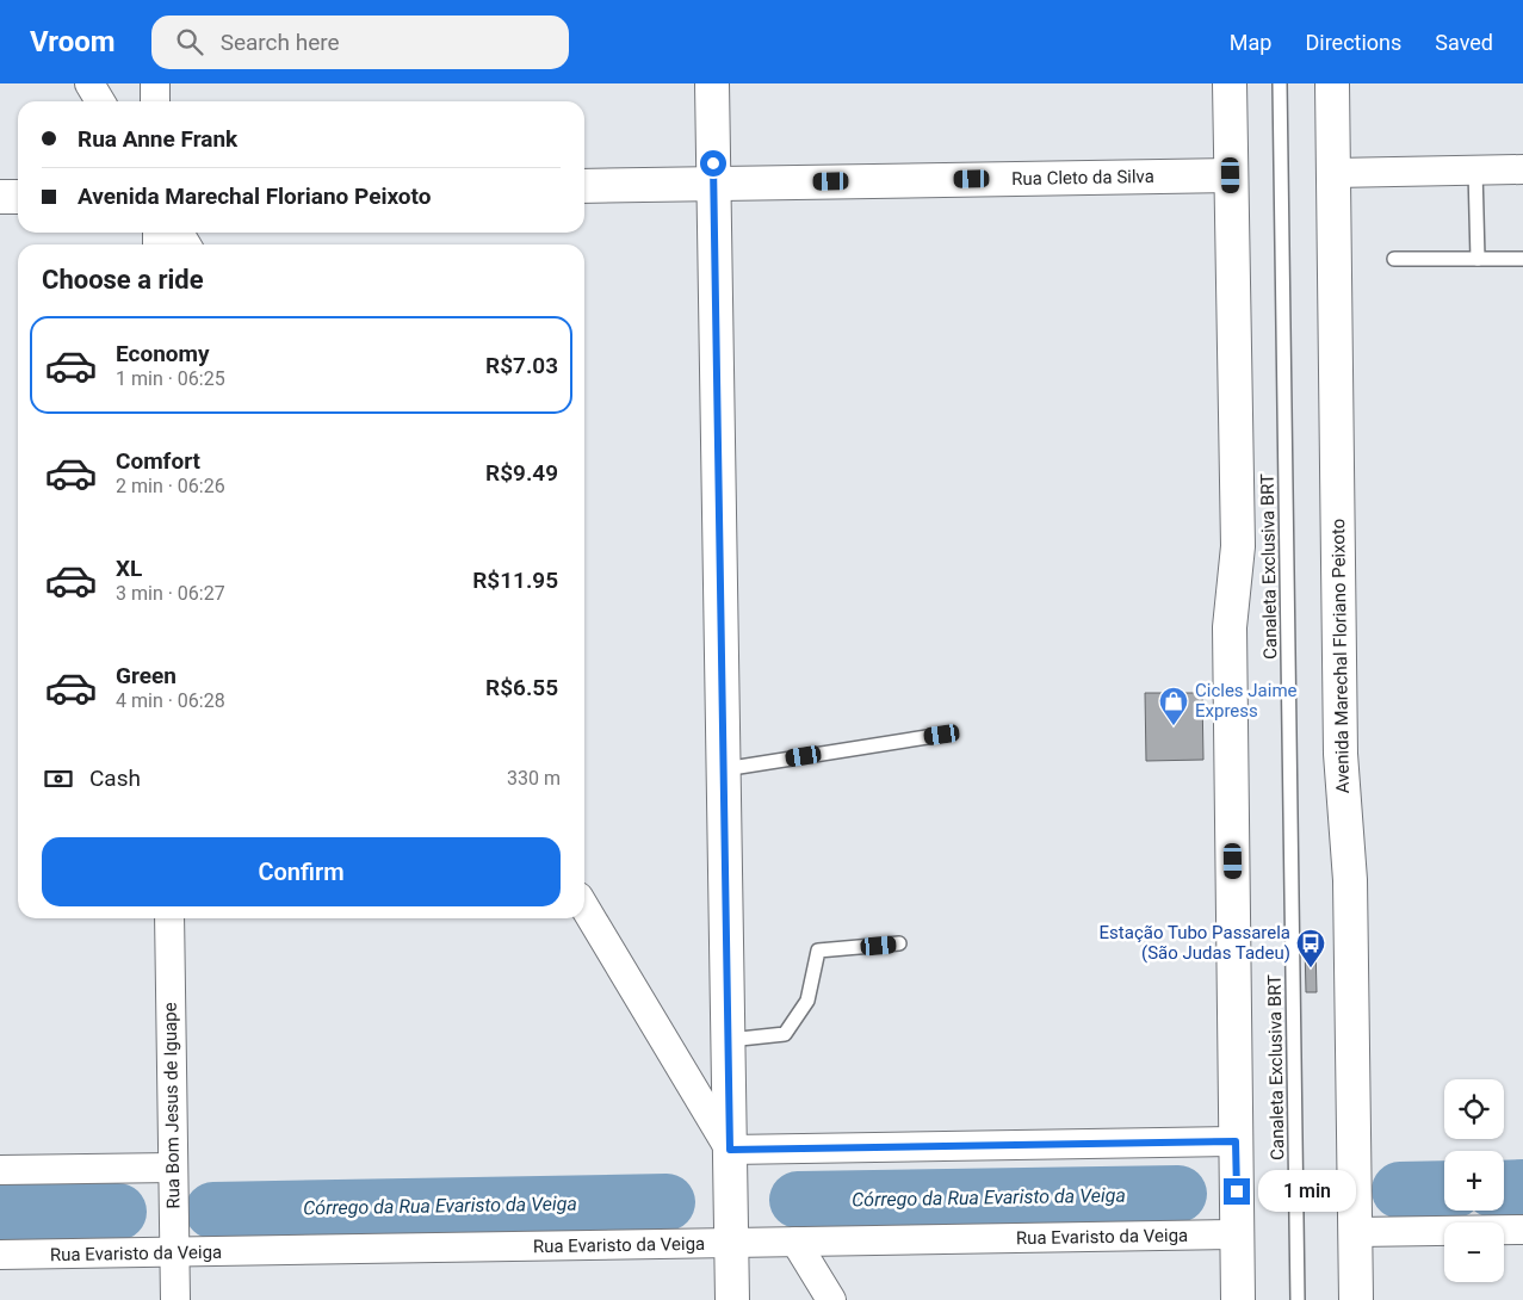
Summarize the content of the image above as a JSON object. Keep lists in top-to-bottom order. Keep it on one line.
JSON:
{"streets":{"street":["Rua Cleto da Silva","Avenida Marechal Floriano Peixoto","Rua Bom Jesus de Iguape","Rua Evaristo da Veiga"],"lane":["Canaleta Exclusiva BRT"]},"crossings":[["Rua Bom Jesus de Iguape","Rua Evaristo da Veiga"]],"water":["Córrego da Rua Evaristo da Veiga"],"places":{"shop":["Cicles Jaime Express"],"bus stop":["Estação Tubo Passarela (São Judas Tadeu)"]},"page":{"header":"Vroom","search":"Search here","nav":["Map","Directions","Saved"],"banner":["Rua Anne Frank","Avenida Marechal Floriano Peixoto"],"heading":"Choose a ride","list":[{"name":"Economy","note":"1 min · 06:25","value":"R$7.03"},{"name":"Comfort","note":"2 min · 06:26","value":"R$9.49"},{"name":"XL","note":"3 min · 06:27","value":"R$11.95"},{"name":"Green","note":"4 min · 06:28","value":"R$6.55"}],"pay":["Cash","330 m"],"buttons":"Confirm","map_buttons":["+","−"],"bubble":"1 min"}}
